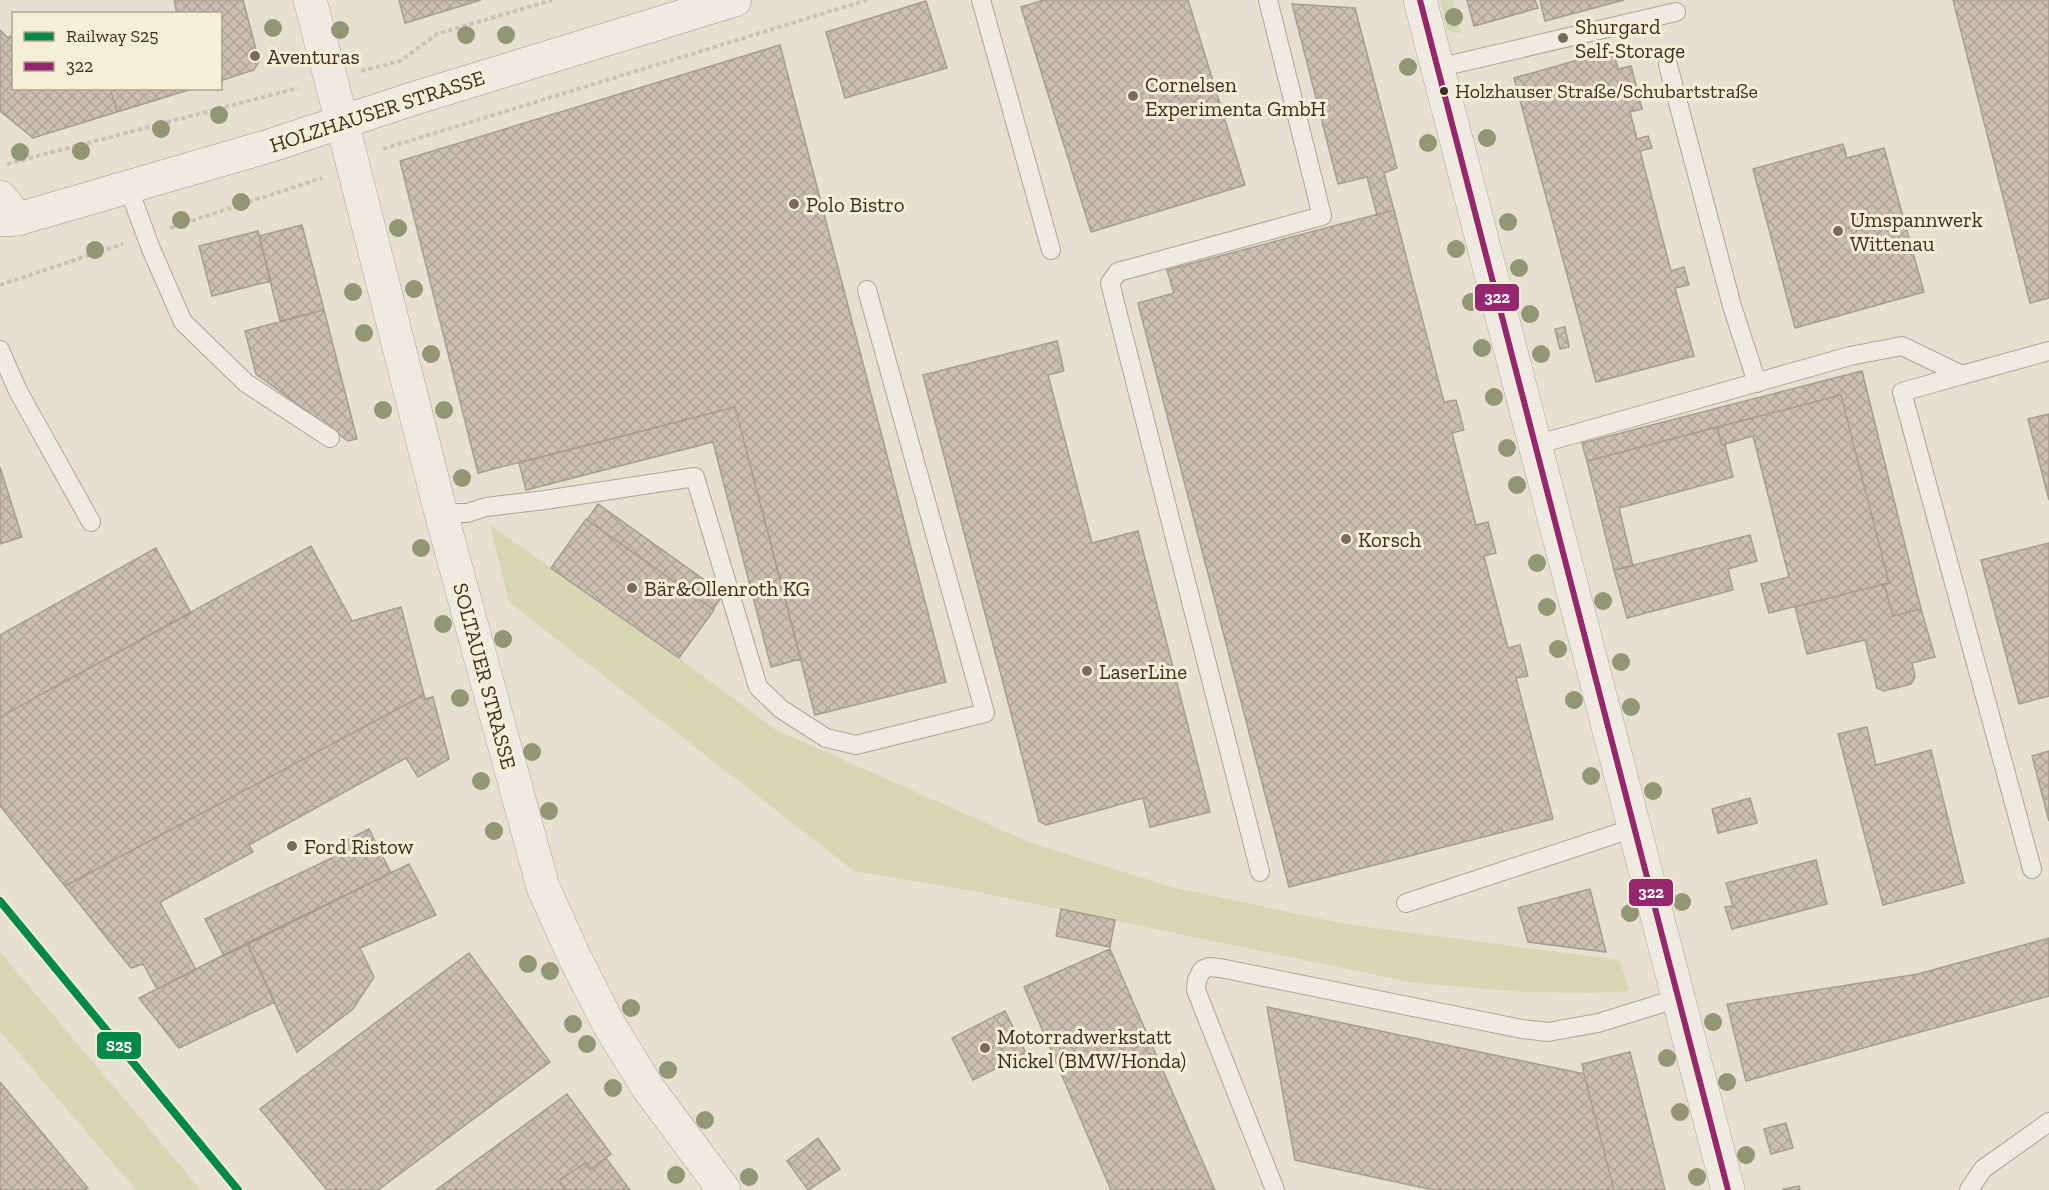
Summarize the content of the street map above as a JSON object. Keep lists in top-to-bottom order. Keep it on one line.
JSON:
{"streets":{"street":["HOLZHAUSER STRASSE","SOLTAUER STRASSE"]},"crossings":[["HOLZHAUSER STRASSE","SOLTAUER STRASSE"]],"places":["Shurgard Self-Storage","Aventuras","Holzhauser Straße/Schubartstraße","Cornelsen Experimenta GmbH","Polo Bistro","Umspannwerk Wittenau","Korsch","Bär&Ollenroth KG","LaserLine","Ford Ristow","Motorradwerkstatt Nickel (BMW/Honda)"],"lines":["transit line 322","rail line S25"],"legend":["Railway S25","322"]}
